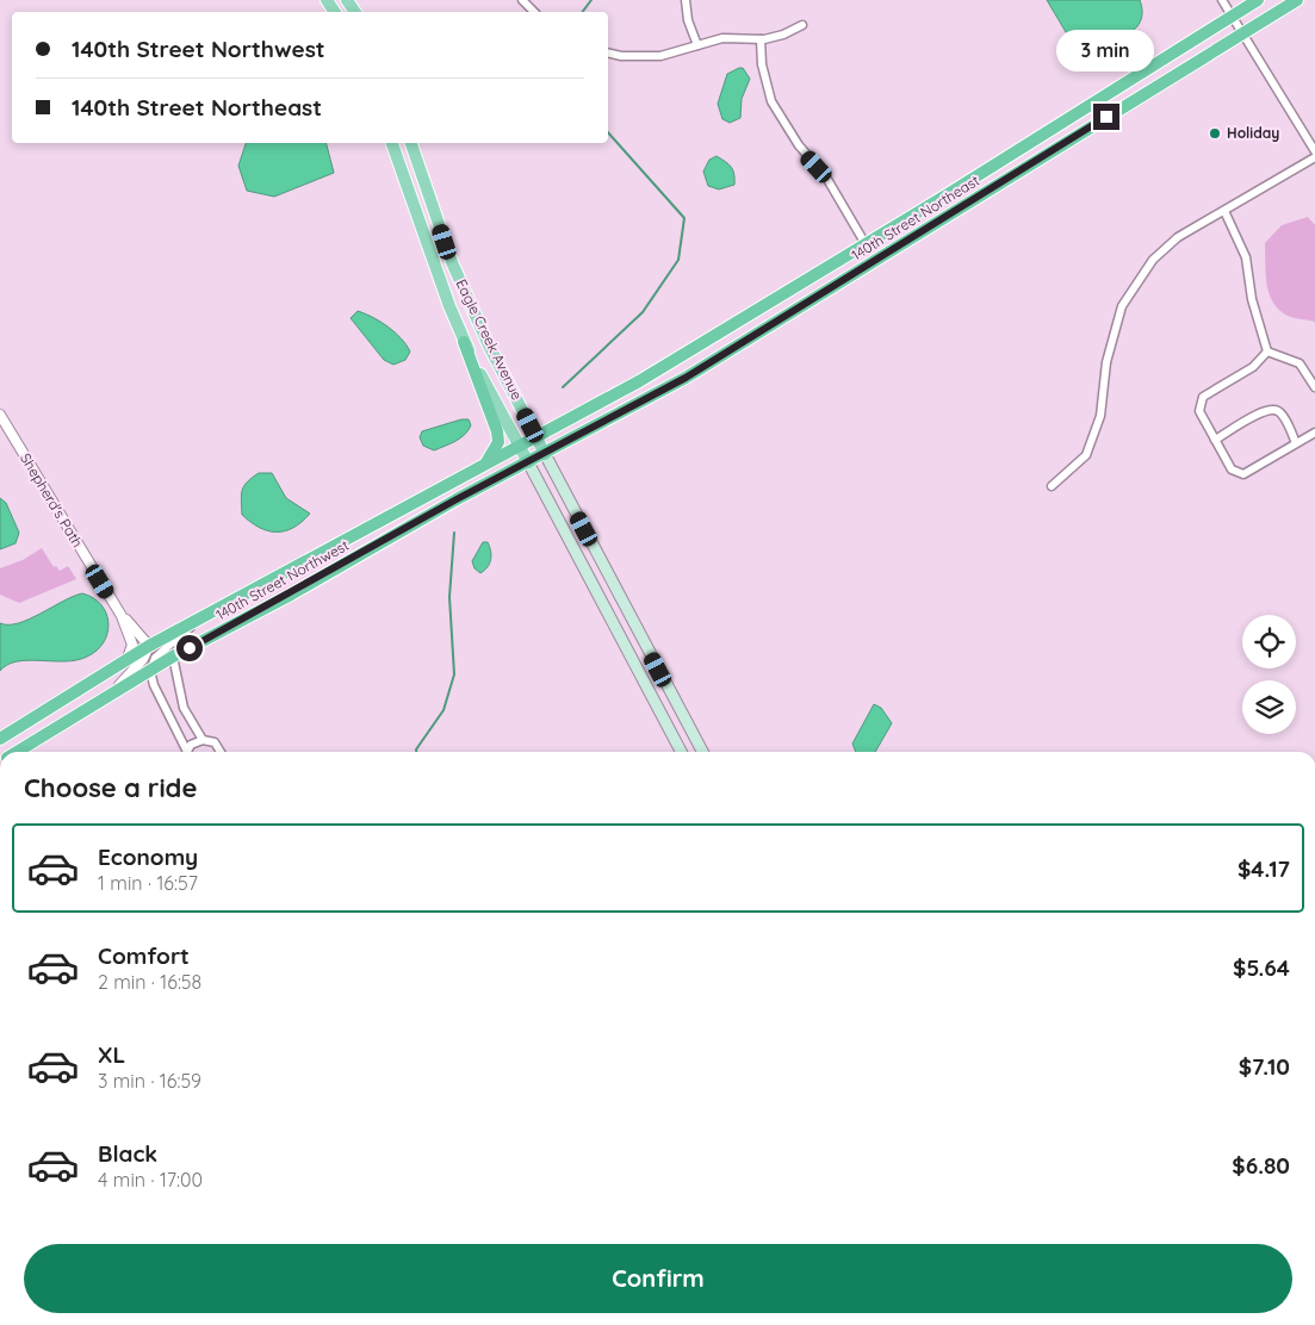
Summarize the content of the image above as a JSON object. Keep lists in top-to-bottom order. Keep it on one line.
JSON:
{"streets":{"highway":["140th Street Northeast","140th Street Northwest"],"main road":["Eagle Creek Avenue"],"street":["Shepherd's Path"]},"crossings":[["140th Street Northeast","Eagle Creek Avenue"],["140th Street Northeast","140th Street Northwest"],["Eagle Creek Avenue","140th Street Northwest"],["Shepherd's Path","140th Street Northwest"]],"places":["Holiday"],"page":{"banner":["140th Street Northwest","140th Street Northeast"],"bubble":"3 min","heading":"Choose a ride","list":[{"name":"Economy","note":"1 min · 16:57","value":"$4.17"},{"name":"Comfort","note":"2 min · 16:58","value":"$5.64"},{"name":"XL","note":"3 min · 16:59","value":"$7.10"},{"name":"Black","note":"4 min · 17:00","value":"$6.80"}],"buttons":"Confirm"}}
